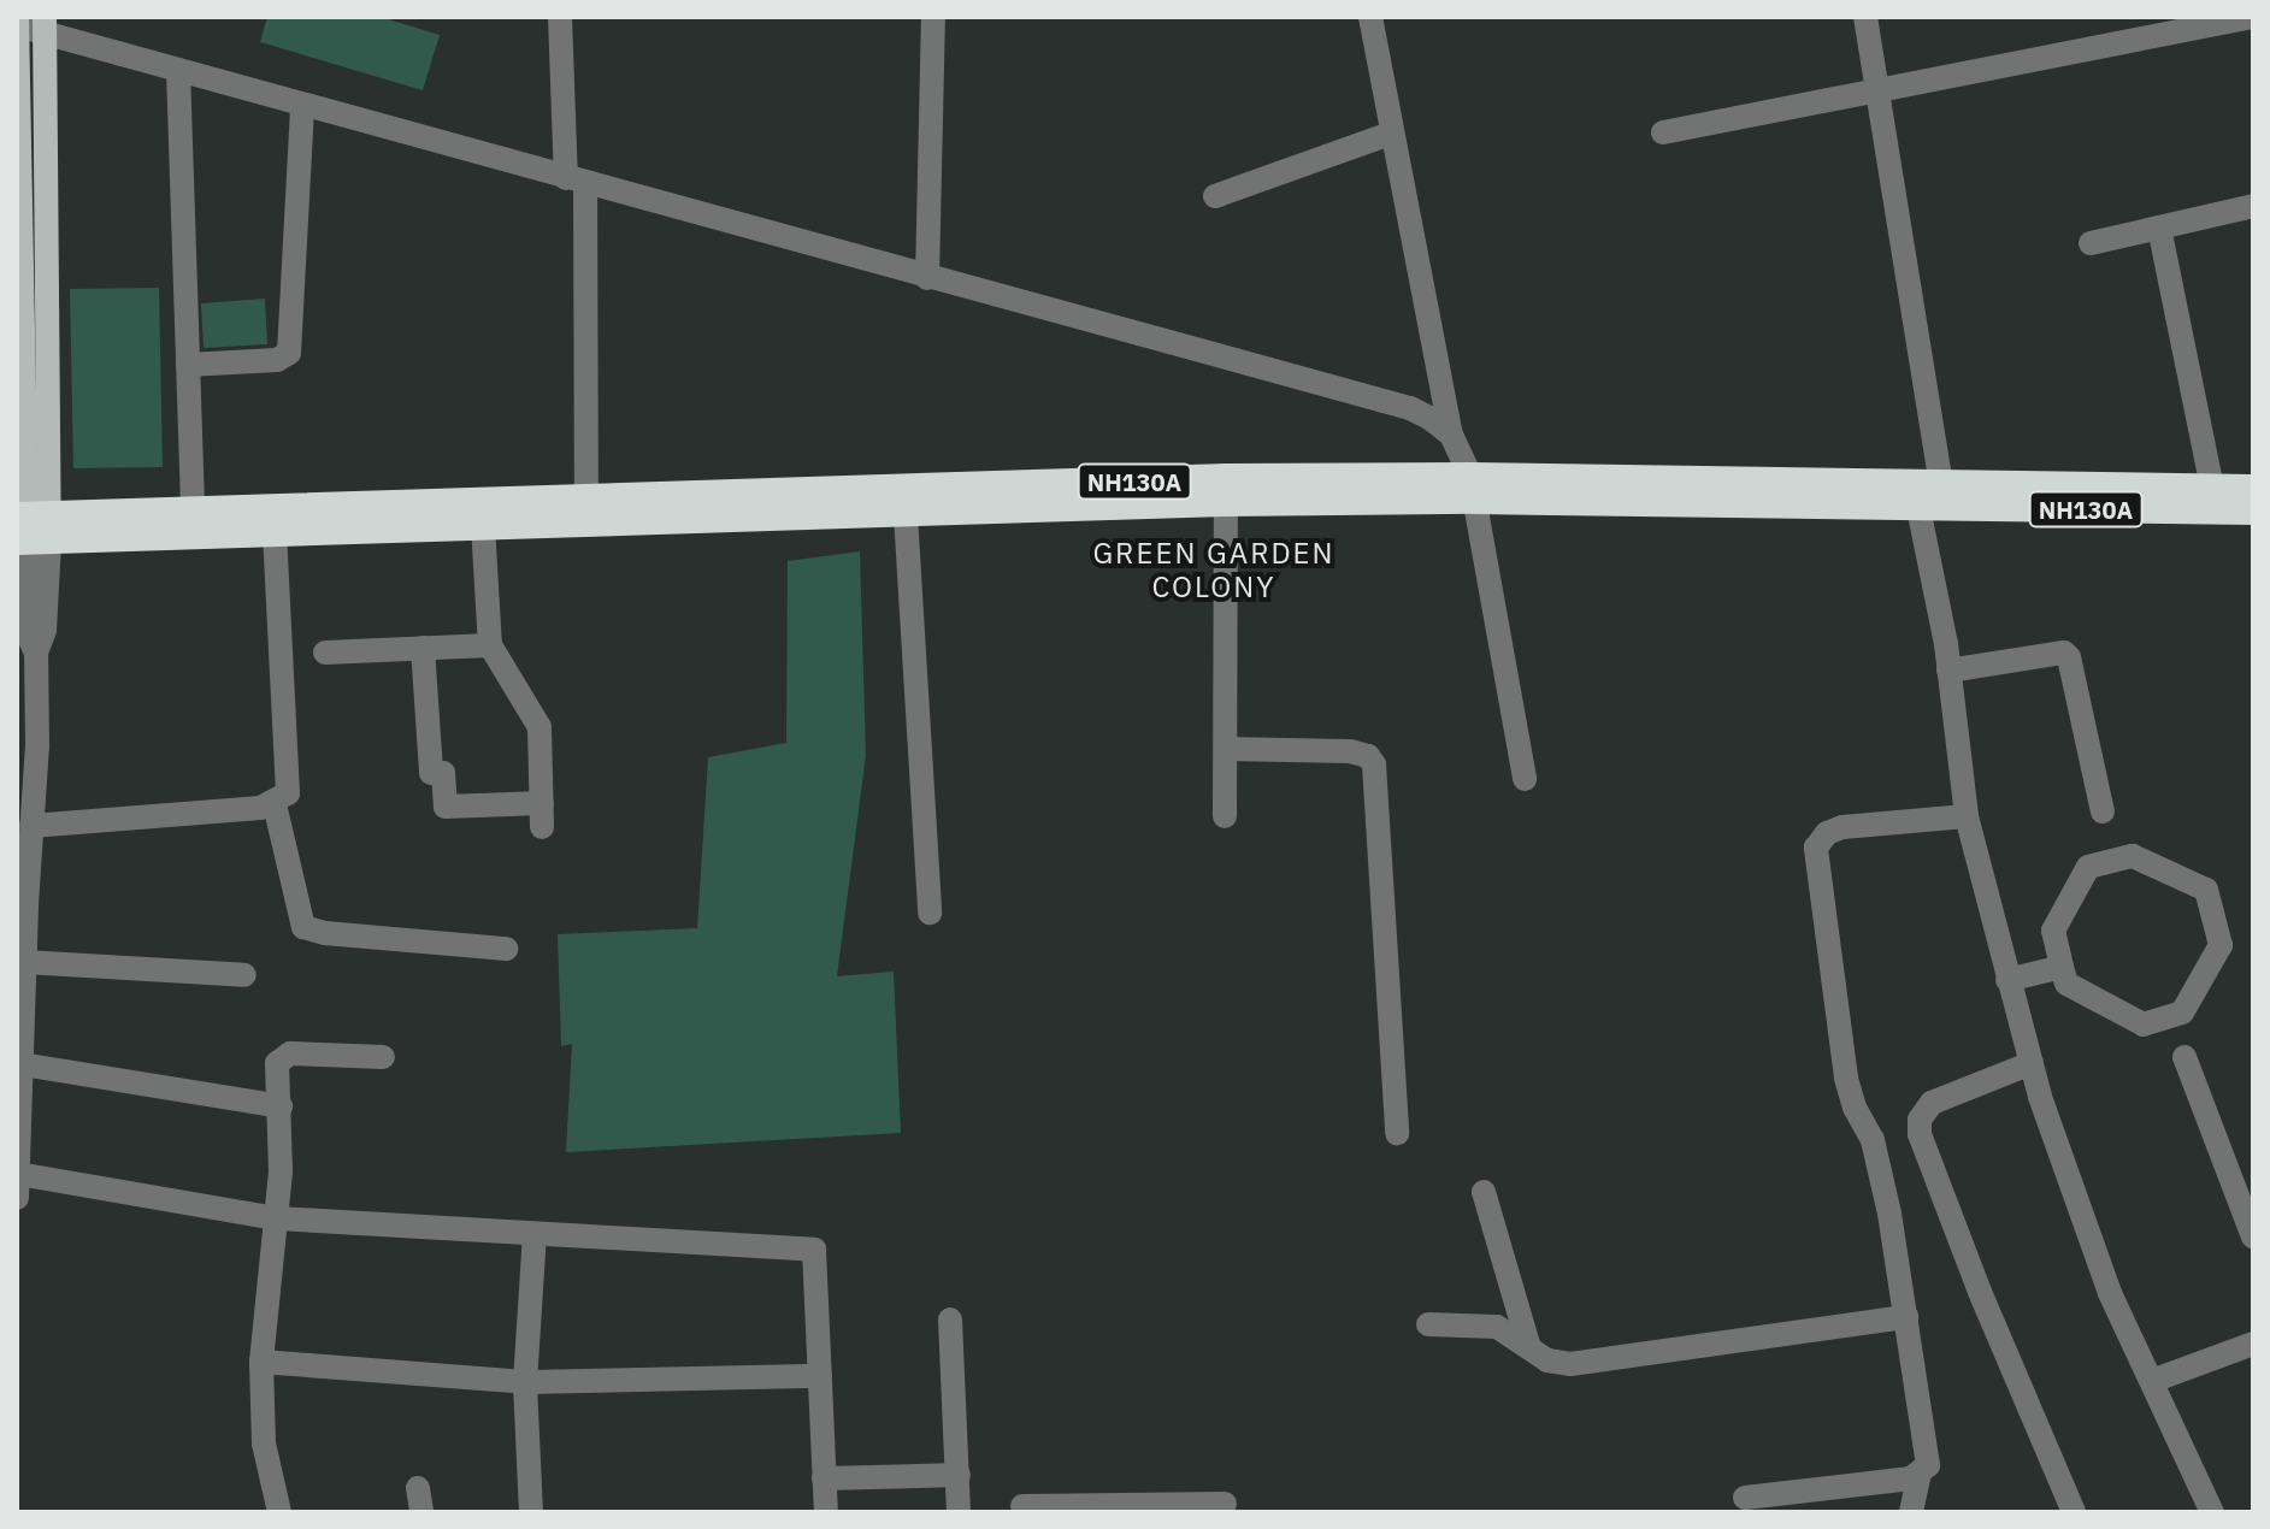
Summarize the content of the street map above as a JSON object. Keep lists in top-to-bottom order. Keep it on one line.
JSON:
{"streets":{"highway":["NH130A"]},"districts":["GREEN GARDEN COLONY"]}
